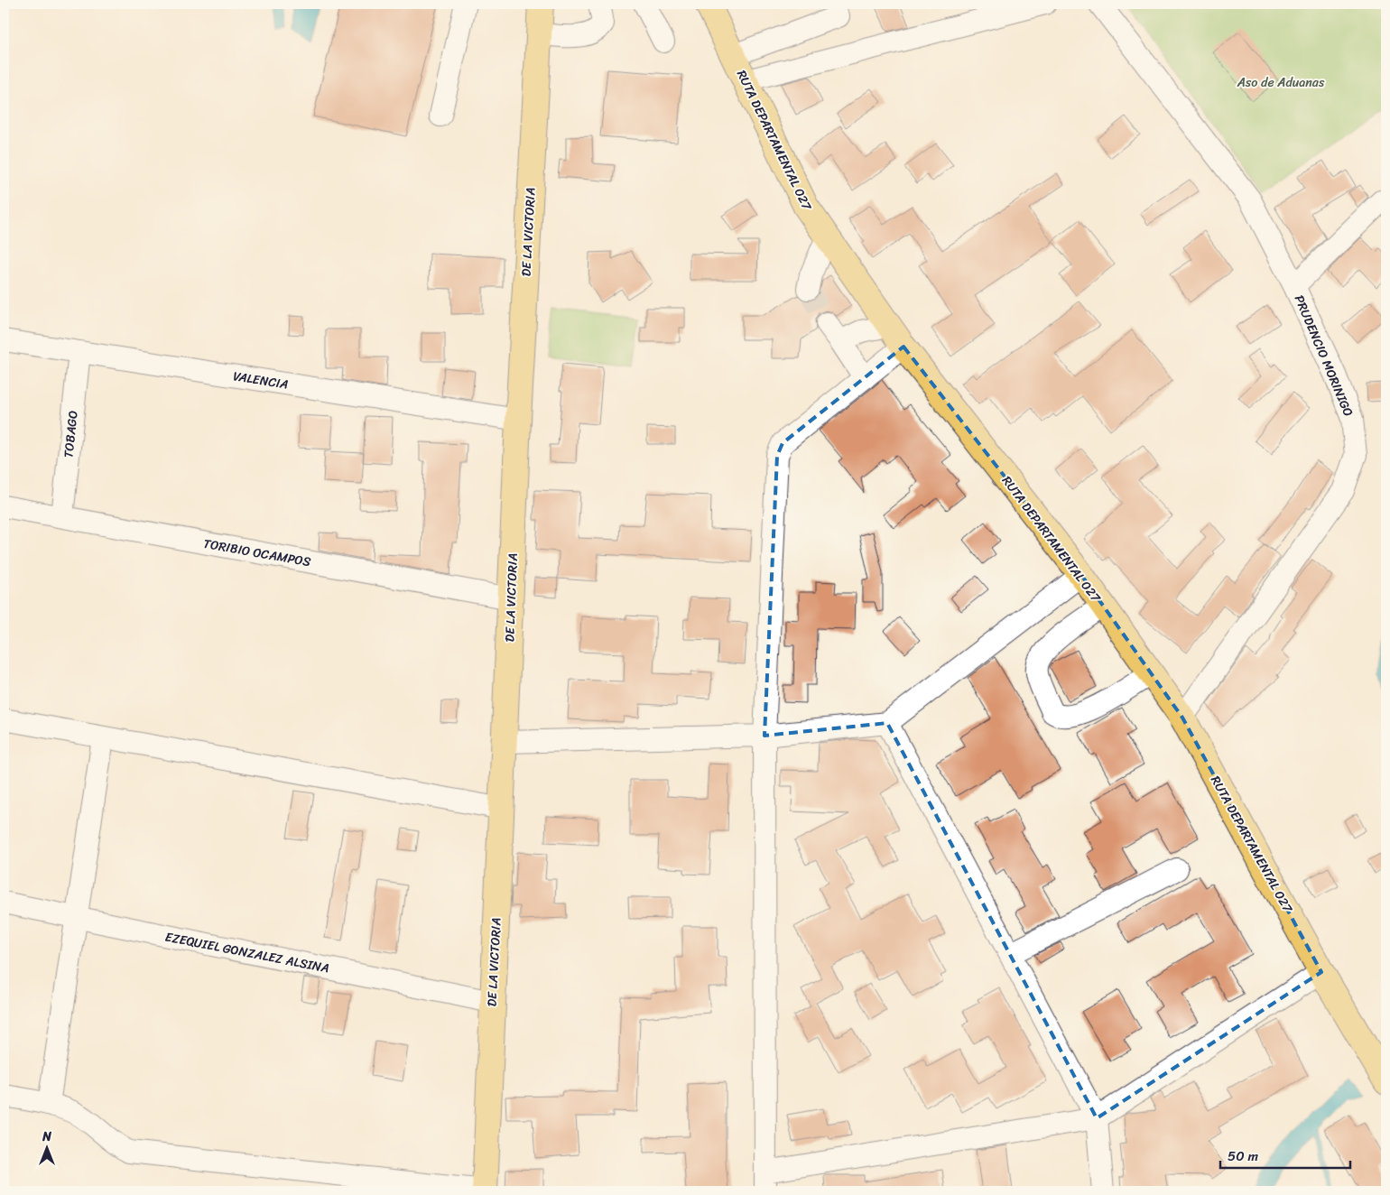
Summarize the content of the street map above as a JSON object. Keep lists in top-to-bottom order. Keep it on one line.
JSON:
{"streets":{"main road":["RUTA DEPARTAMENTAL 027","DE LA VICTORIA"],"street":["PRUDENCIO MORINIGO","VALENCIA","TOBAGO","TORIBIO OCAMPOS","EZEQUIEL GONZALEZ ALSINA"]},"crossings":[["RUTA DEPARTAMENTAL 027","PRUDENCIO MORINIGO"],["DE LA VICTORIA","VALENCIA"],["DE LA VICTORIA","TORIBIO OCAMPOS"],["DE LA VICTORIA","EZEQUIEL GONZALEZ ALSINA"],["VALENCIA","TOBAGO"],["TOBAGO","TORIBIO OCAMPOS"]],"parks":["Aso de Aduanas"],"scale_bar":"50 m","north":"top"}
